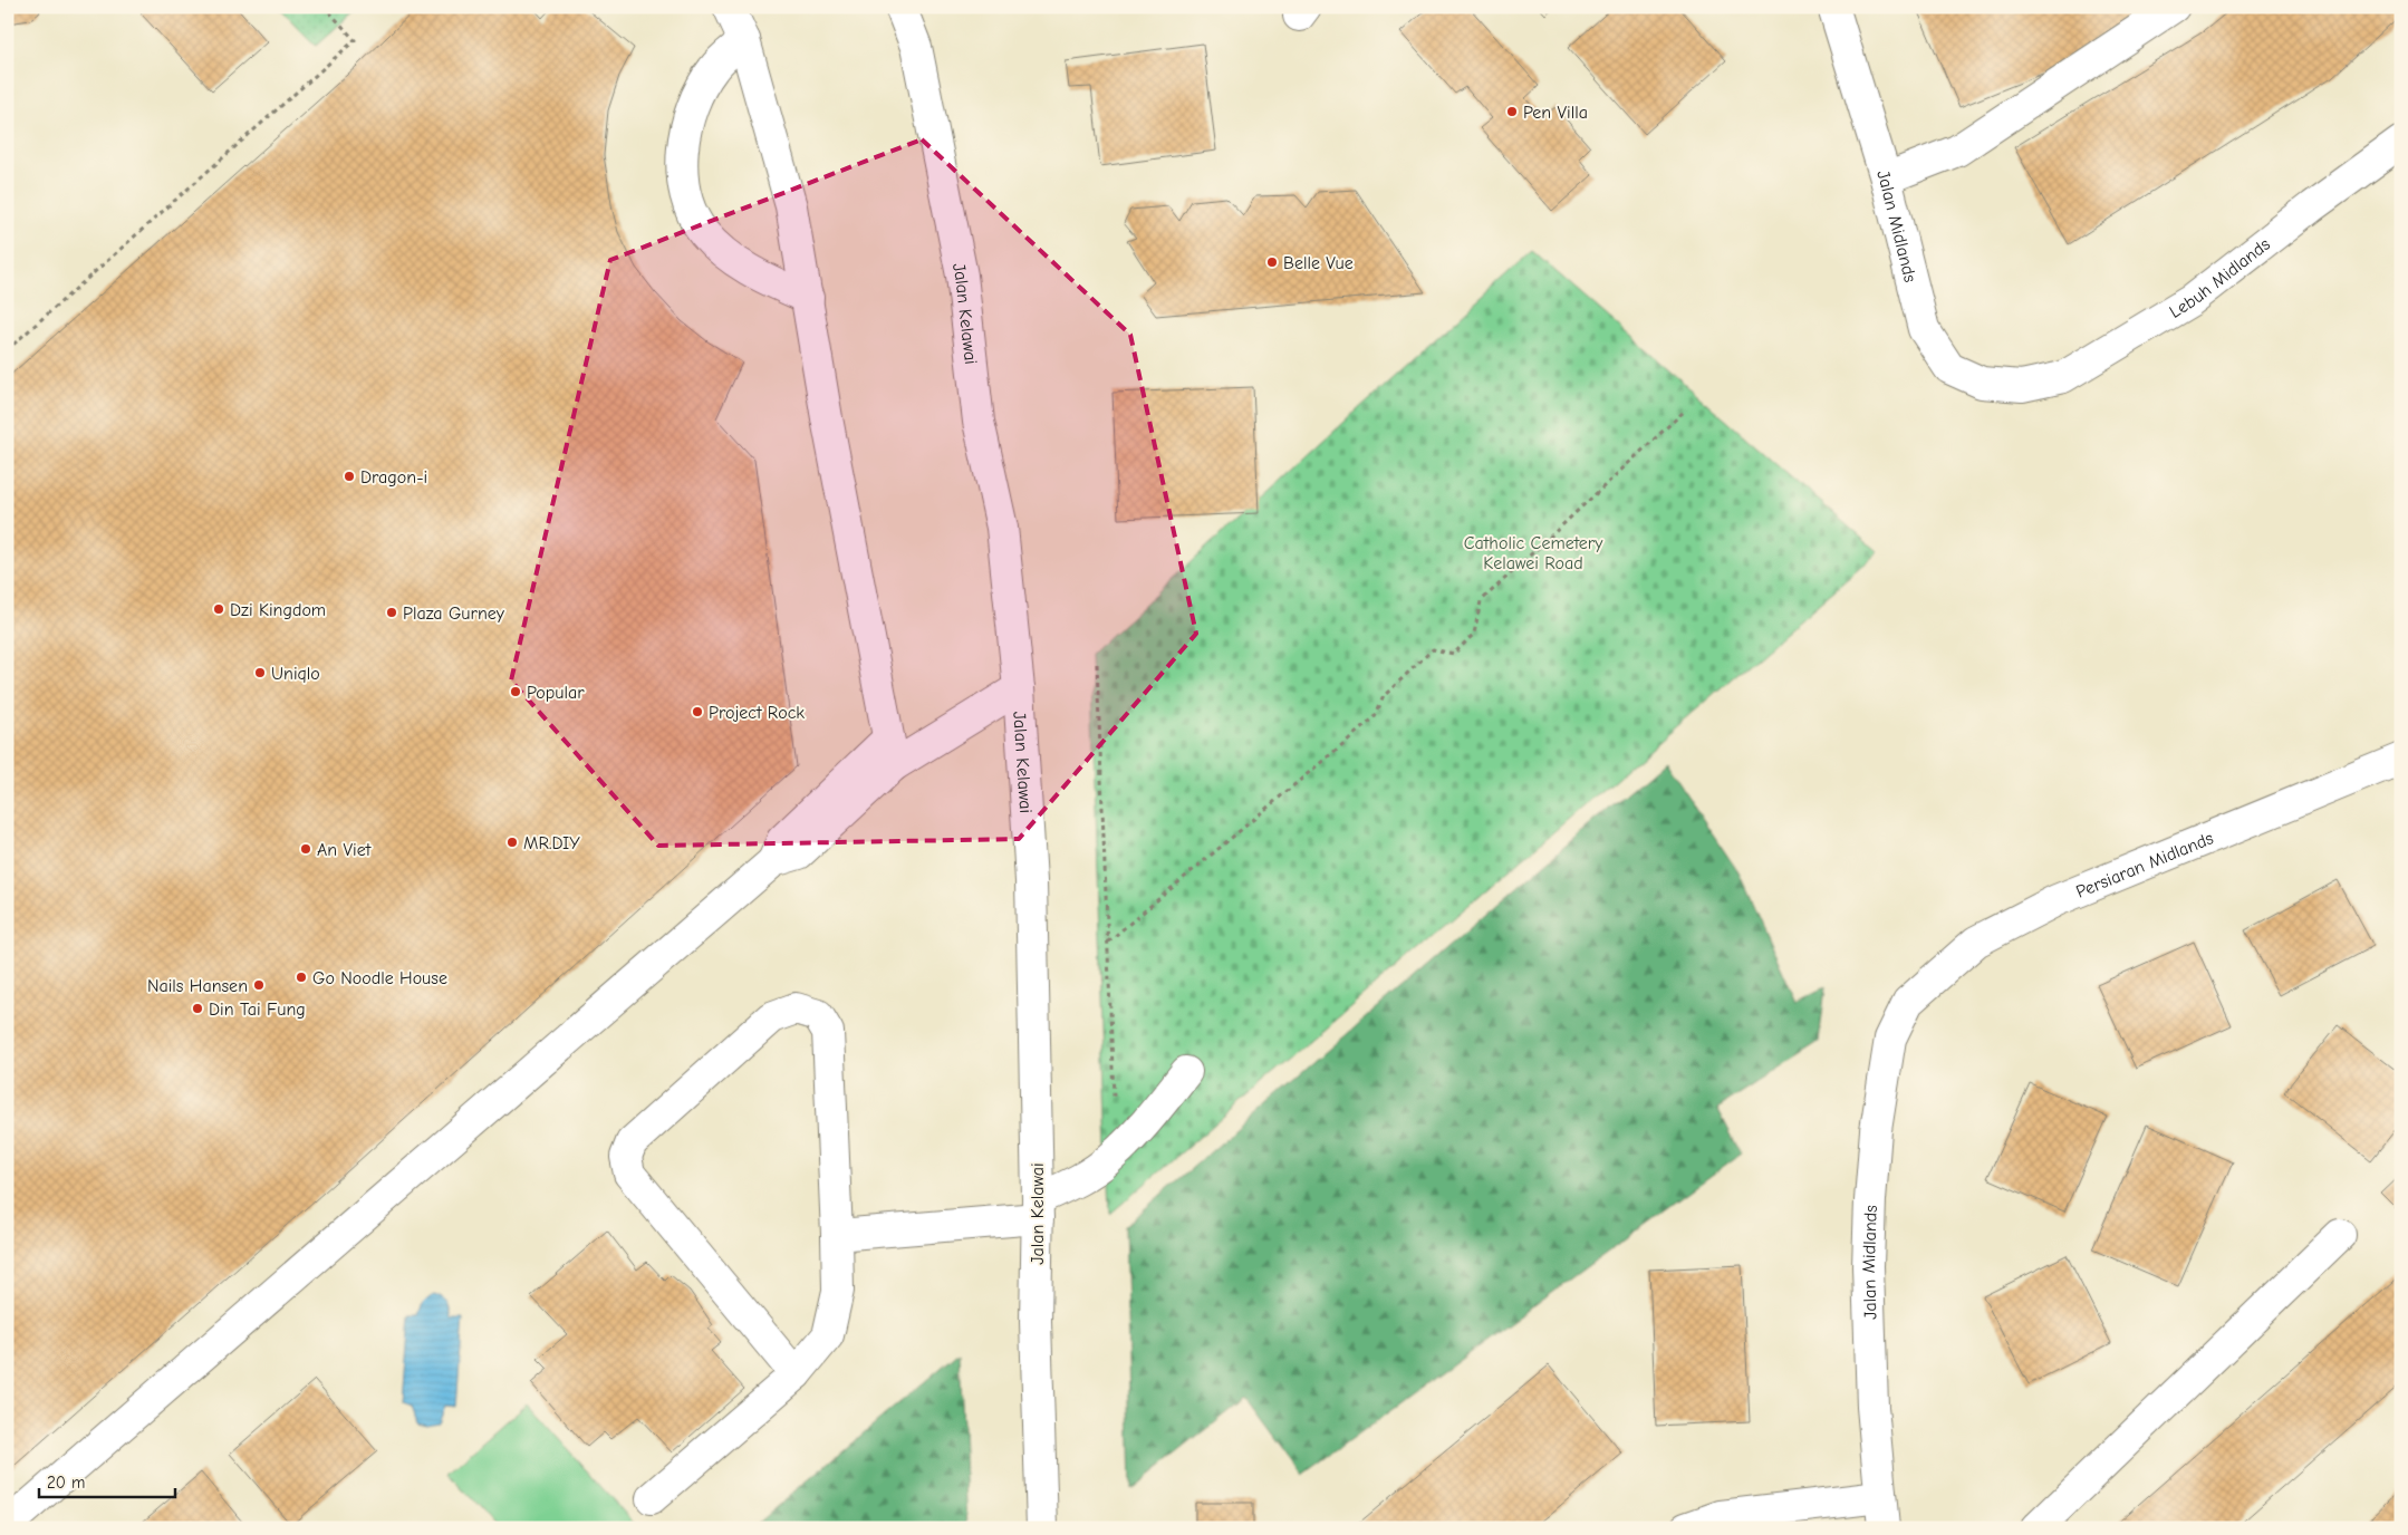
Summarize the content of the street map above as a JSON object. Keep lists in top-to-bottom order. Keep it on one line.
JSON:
{"streets":{"street":["Jalan Midlands","Lebuh Midlands","Jalan Kelawai","Persiaran Midlands"]},"crossings":[["Jalan Midlands","Lebuh Midlands"],["Jalan Midlands","Persiaran Midlands"]],"parks":["Catholic Cemetery Kelawei Road"],"places":["Pen Villa","Belle Vue","Dragon-i","Dzi Kingdom","Plaza Gurney","Uniqlo","Popular","Project Rock","MR.DIY","An Viet","Go Noodle House","Nails Hansen","Din Tai Fung"],"scale_bar":"20 m"}
